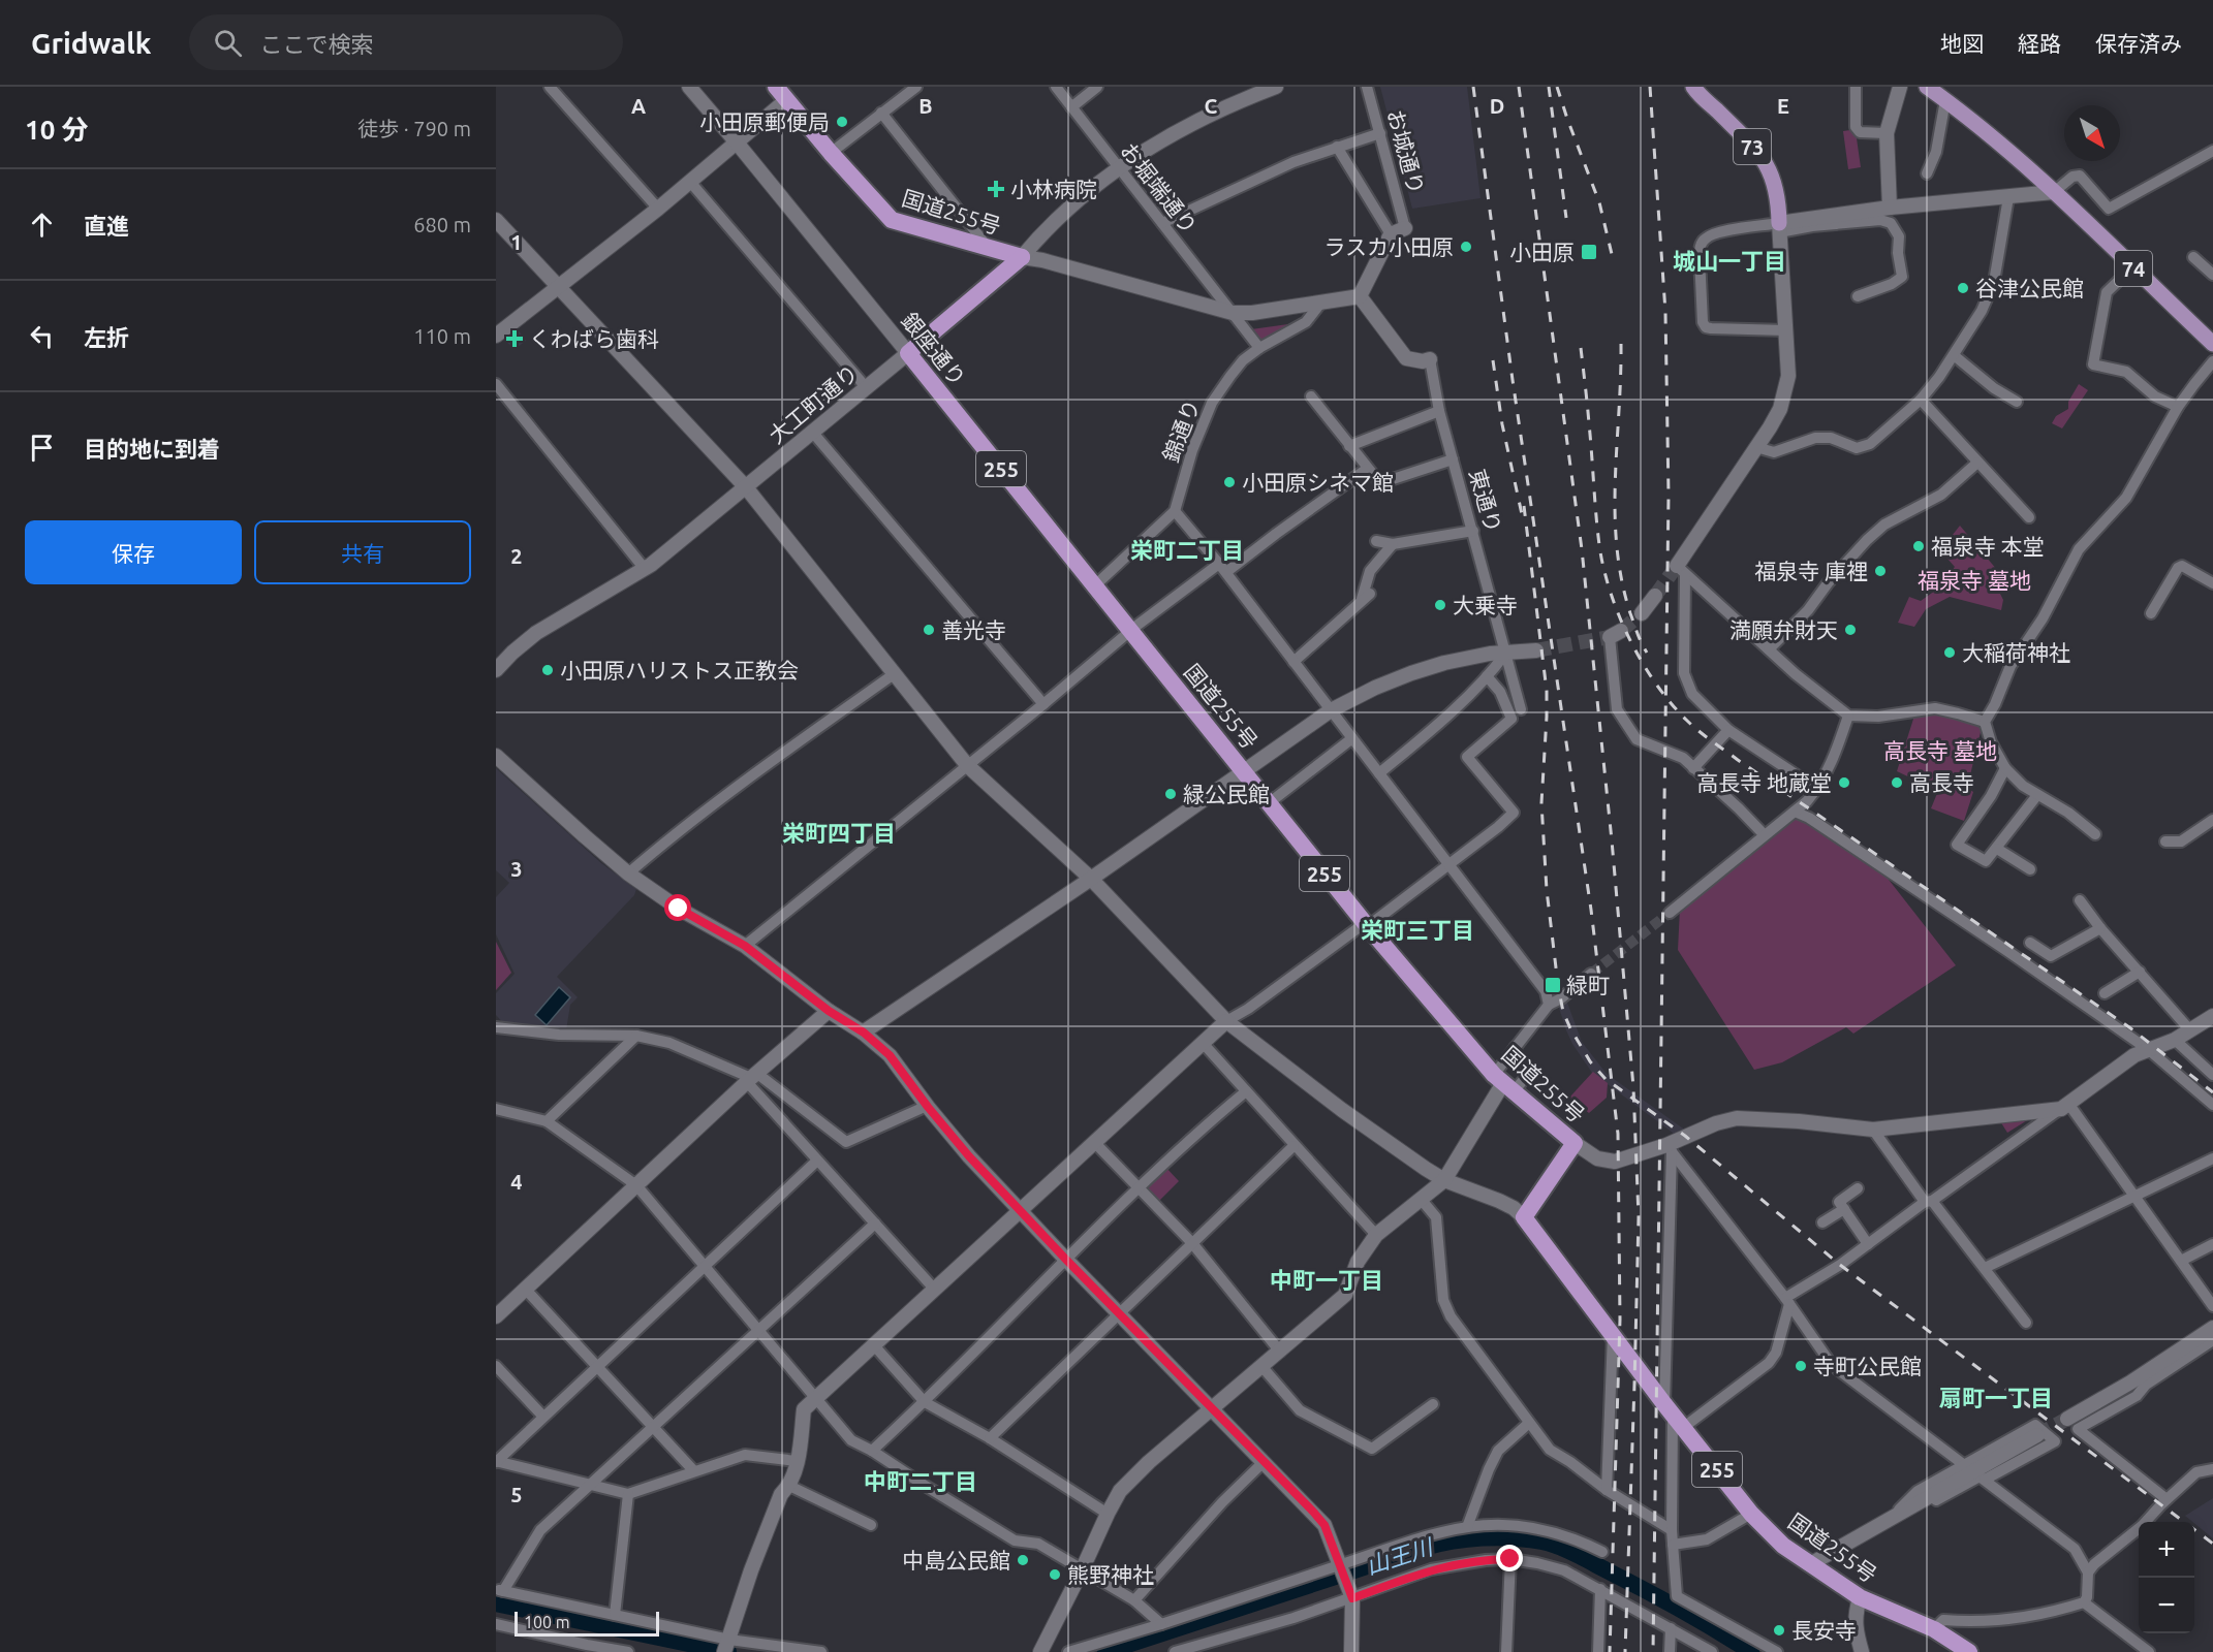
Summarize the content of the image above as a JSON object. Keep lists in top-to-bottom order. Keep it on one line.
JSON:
{"streets":{"highway":["国道255号","銀座通り","255"],"main road":["73","74"],"street":["お城通り","お堀端通り","大工町通り","錦通り","東通り"]},"crossings":[["お堀端通り","錦通り"],["国道255号","銀座通り"],["国道255号","大工町通り"],["銀座通り","大工町通り"]],"districts":["城山一丁目","栄町二丁目","栄町四丁目","栄町三丁目","中町一丁目","扇町一丁目","中町二丁目"],"water":["山王川"],"parks":["福泉寺 墓地","高長寺 墓地"],"places":{"other":["小田原郵便局","ラスカ小田原","谷津公民館","小田原シネマ館","福泉寺 本堂","福泉寺 庫裡","大乗寺","善光寺","満願弁財天","大稲荷神社","小田原ハリストス正教会","高長寺 地蔵堂","高長寺","緑公民館","寺町公民館","中島公民館","熊野神社","長安寺"],"health":["小林病院","くわばら歯科"],"transit":["小田原","緑町"]},"scale_bar":"100 m","north":"bottom right","page":{"header":"Gridwalk","search":"ここで検索","nav":["地図","経路","保存済み"],"heading":["10 分","徒歩 · 790 m"],"list":[["直進","680 m"],["左折","110 m"],"目的地に到着"],"buttons":["保存","共有"],"map_buttons":["+","−"],"scale":"100 m"},"grid":{"columns":["A","B","C","D","E"],"rows":["1","2","3","4","5"]}}
